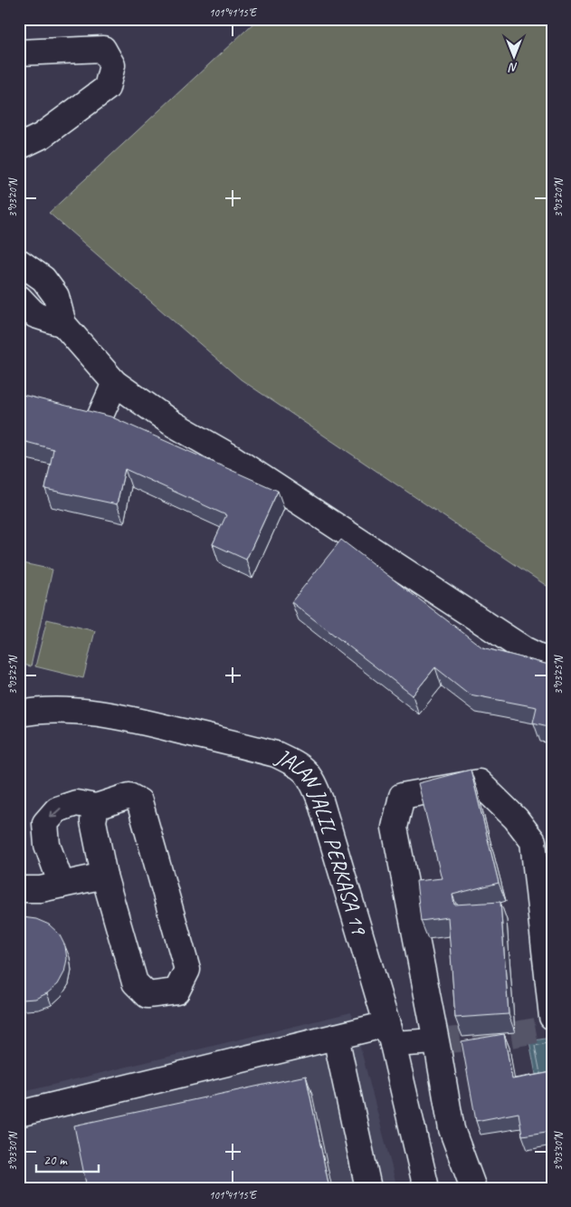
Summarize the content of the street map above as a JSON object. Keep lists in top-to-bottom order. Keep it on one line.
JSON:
{"streets":{"street":["JALAN JALIL PERKASA 19"]},"scale_bar":"20 m","north":"bottom","coordinates":["101°41'15\"E","3°03'20\"N","3°03'25\"N","3°03'30\"N"]}
